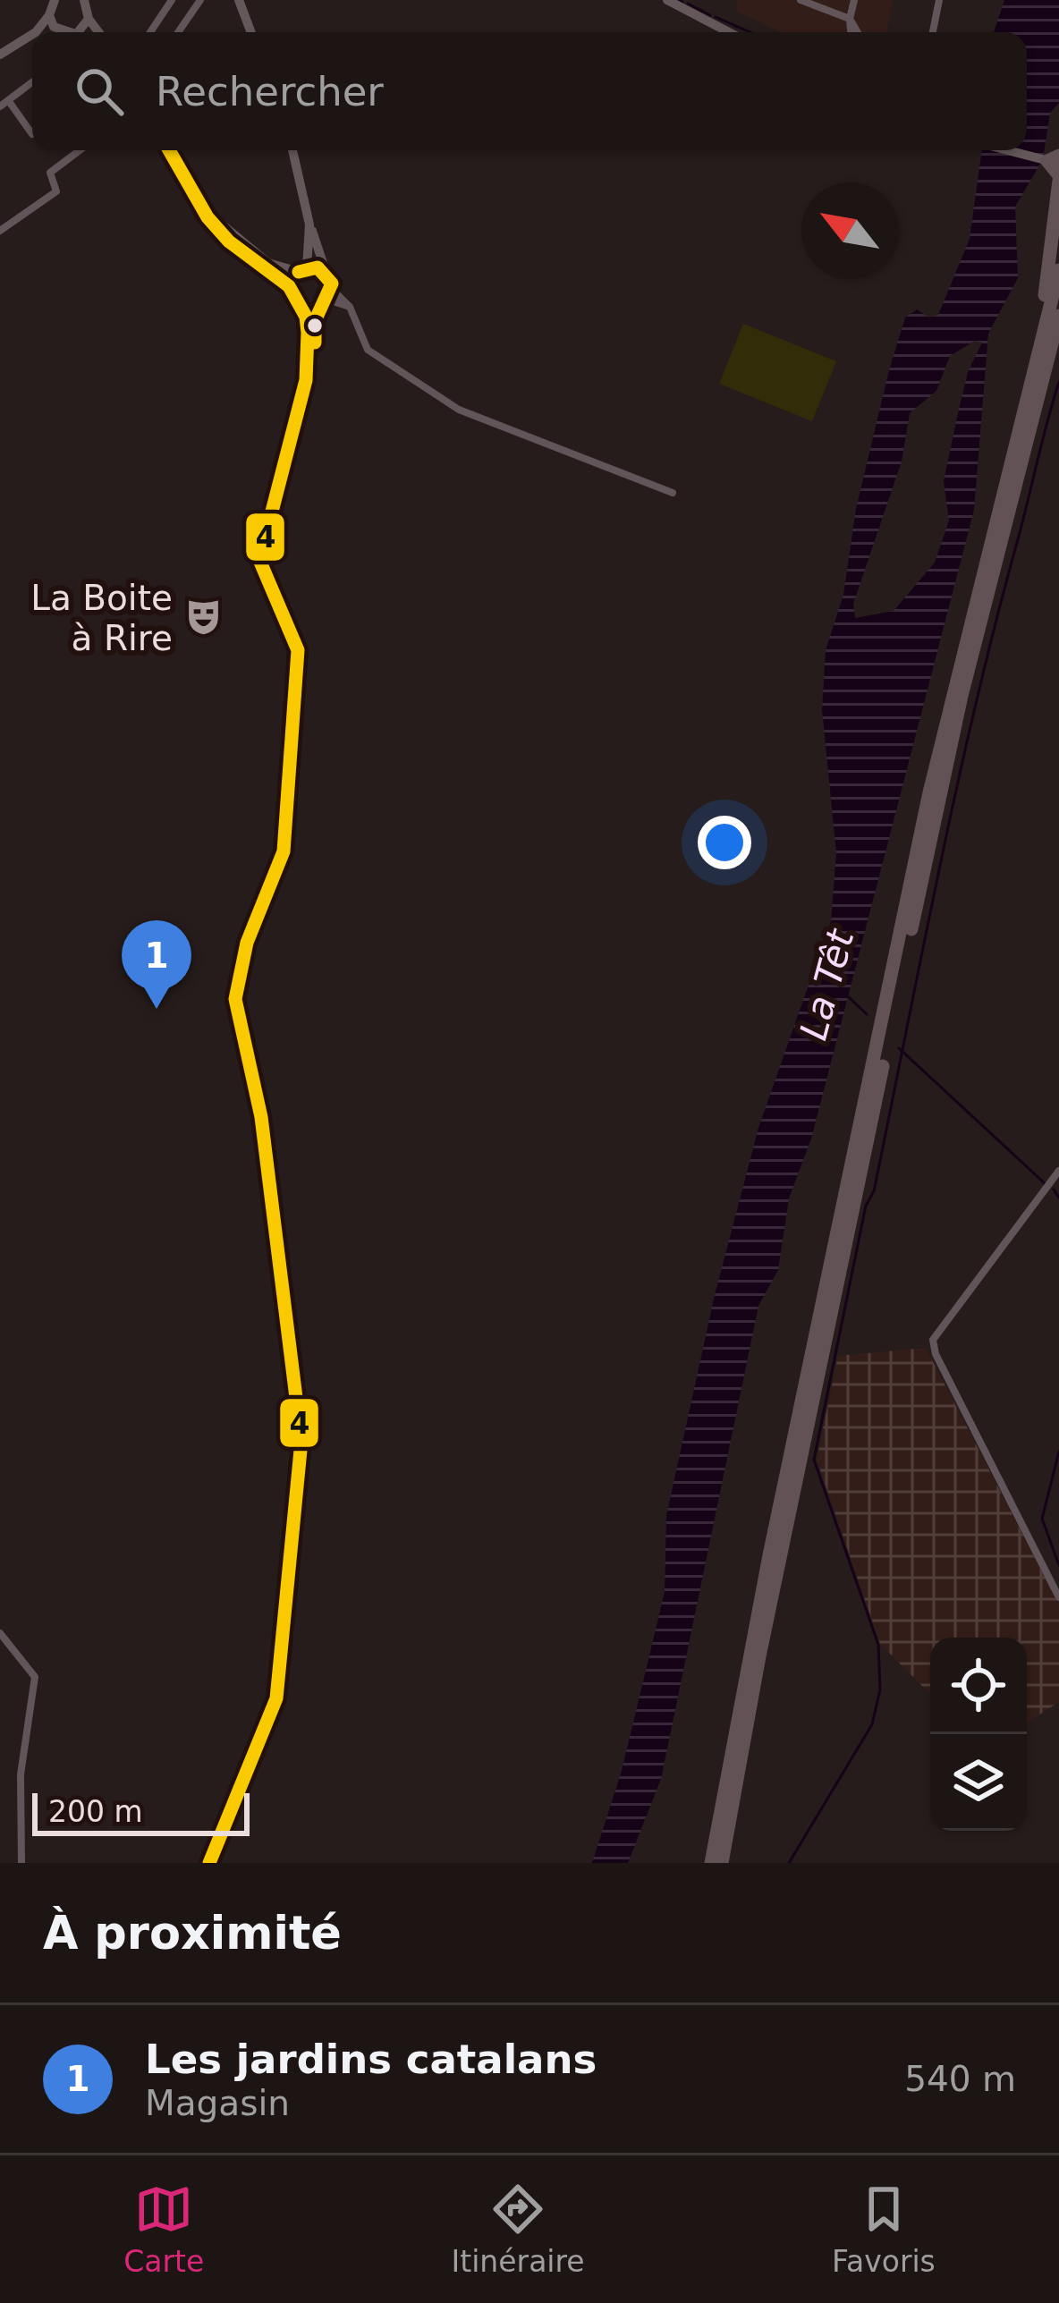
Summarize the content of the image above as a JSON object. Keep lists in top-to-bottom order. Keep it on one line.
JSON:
{"water":["La Têt"],"places":{"theatre":["La Boite à Rire"]},"lines":["transit line 4"],"scale_bar":"200 m","north":"top left","page":{"search":"Rechercher","pins":"1","scale":"200 m","heading":"À proximité","list":[{"mark":"1","name":"Les jardins catalans","note":"Magasin","value":"540 m"}],"nav":["Carte","Itinéraire","Favoris"]}}
